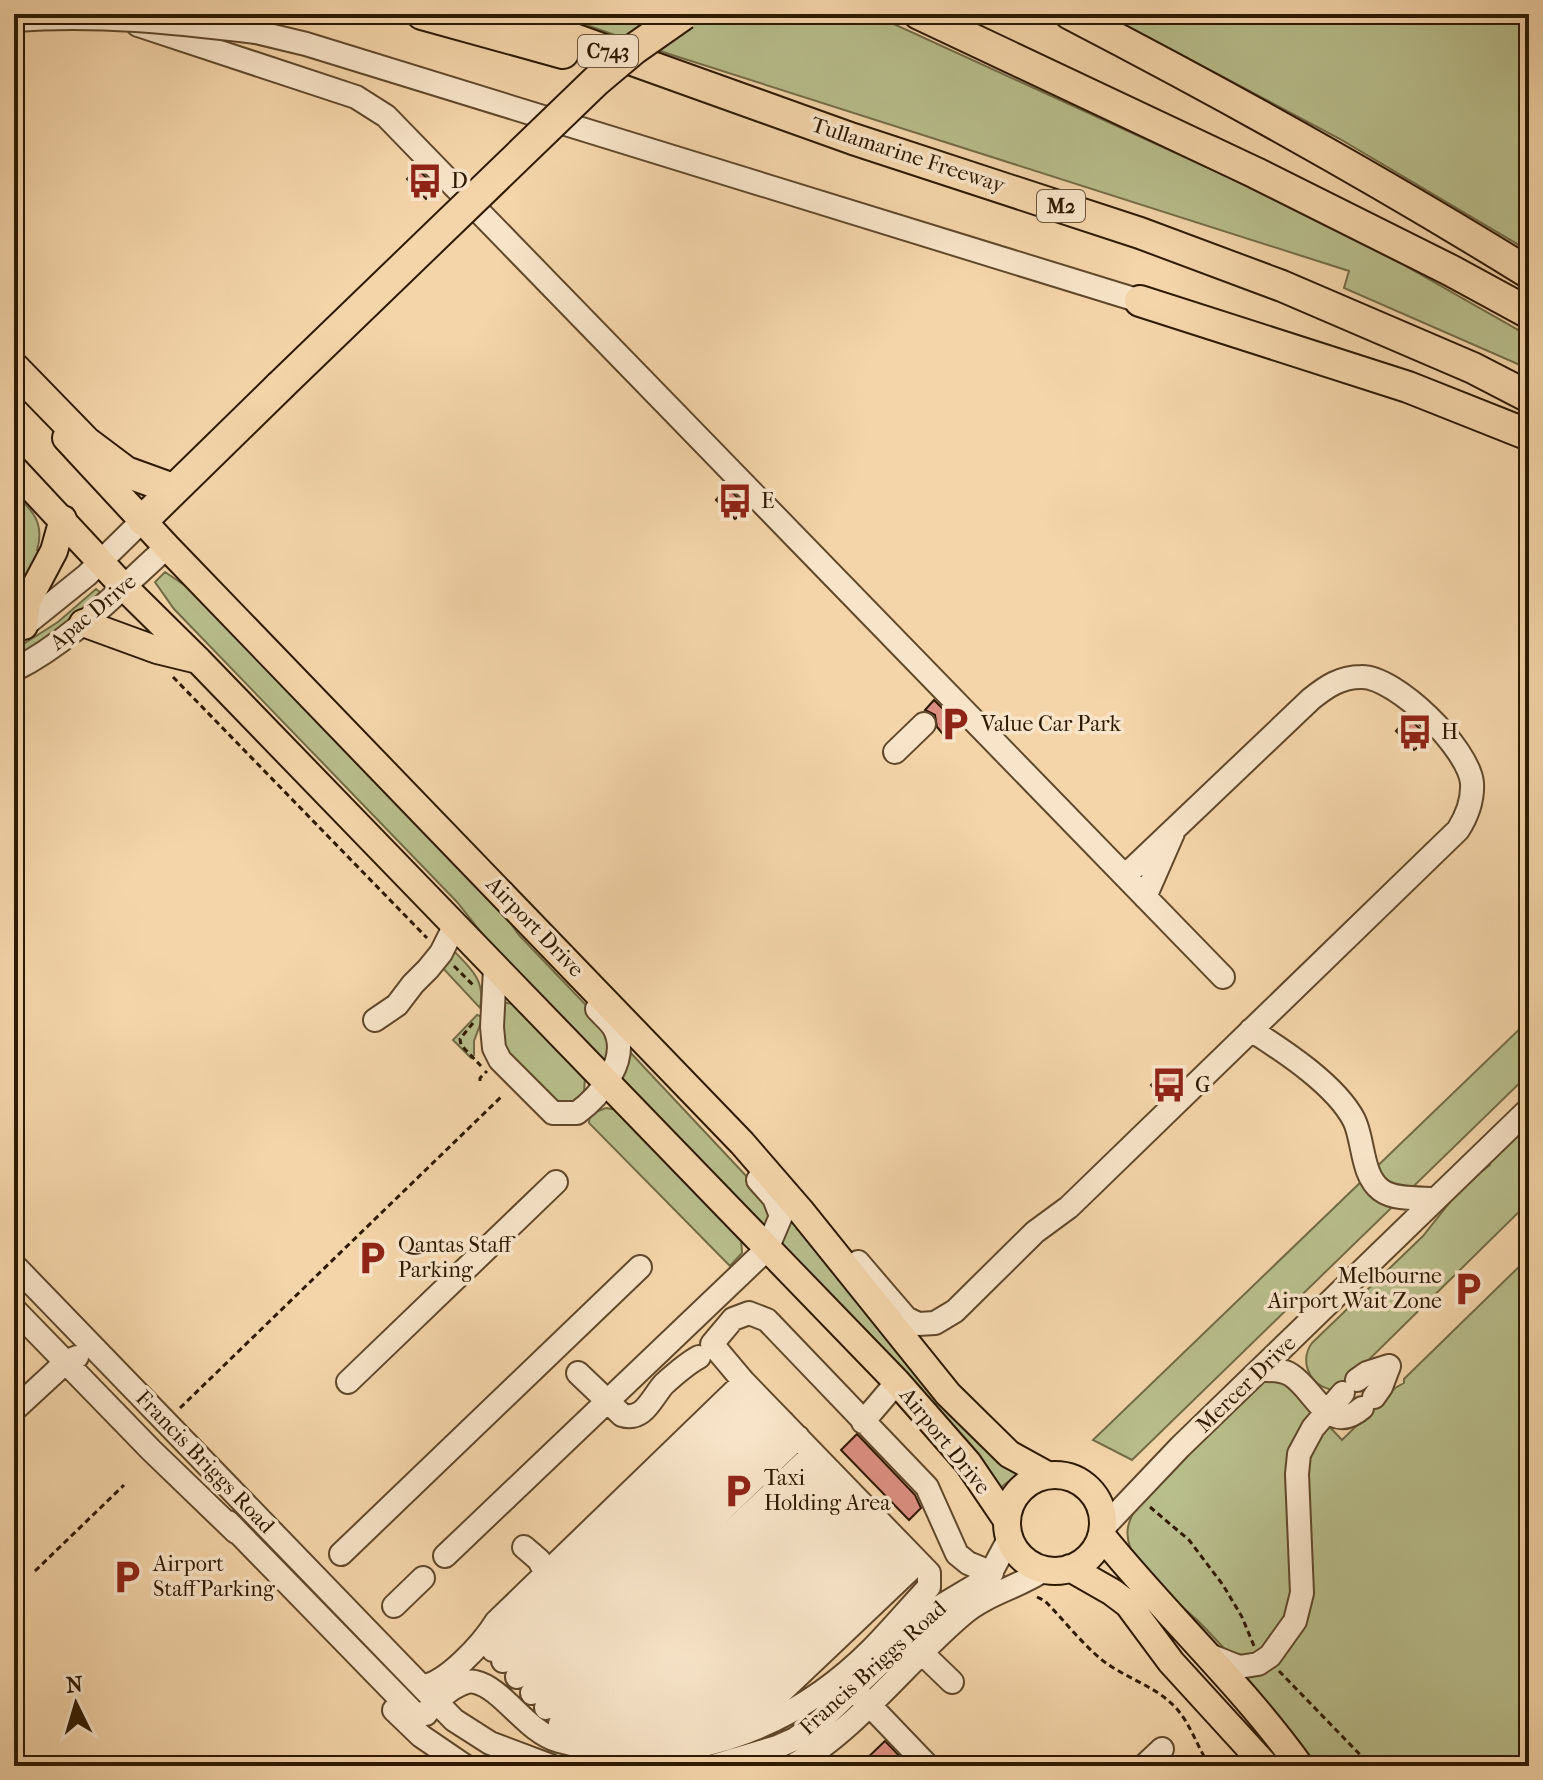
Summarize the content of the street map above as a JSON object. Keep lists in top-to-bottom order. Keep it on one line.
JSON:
{"streets":{"highway":["C743","Tullamarine Freeway","M2"],"main road":["Airport Drive"],"street":["Apac Drive","Mercer Drive","Francis Briggs Road"]},"crossings":[["Apac Drive","Airport Drive"],["Airport Drive","Mercer Drive"],["Airport Drive","Francis Briggs Road"],["Mercer Drive","Francis Briggs Road"]],"places":{"bus stop":["D","E","H","G"],"parking":["Value Car Park","Qantas Staff Parking","Melbourne Airport Wait Zone","Taxi Holding Area","Airport Staff Parking"]},"north":"top"}
